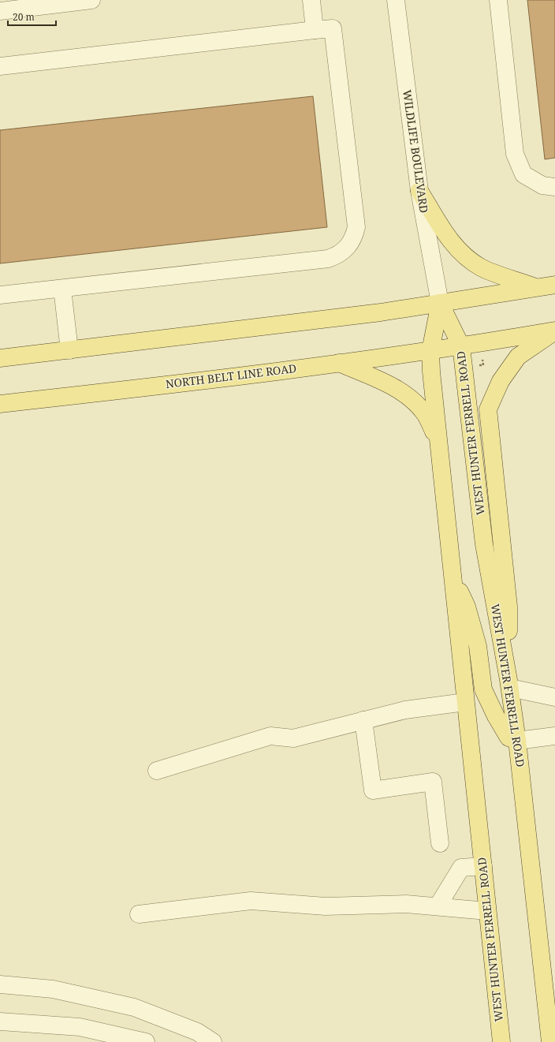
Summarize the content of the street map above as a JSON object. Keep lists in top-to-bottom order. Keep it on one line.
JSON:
{"streets":{"main road":["NORTH BELT LINE ROAD","WEST HUNTER FERRELL ROAD"],"street":["WILDLIFE BOULEVARD"]},"crossings":[["WILDLIFE BOULEVARD","WEST HUNTER FERRELL ROAD"],["NORTH BELT LINE ROAD","WEST HUNTER FERRELL ROAD"]],"scale_bar":"20 m"}
